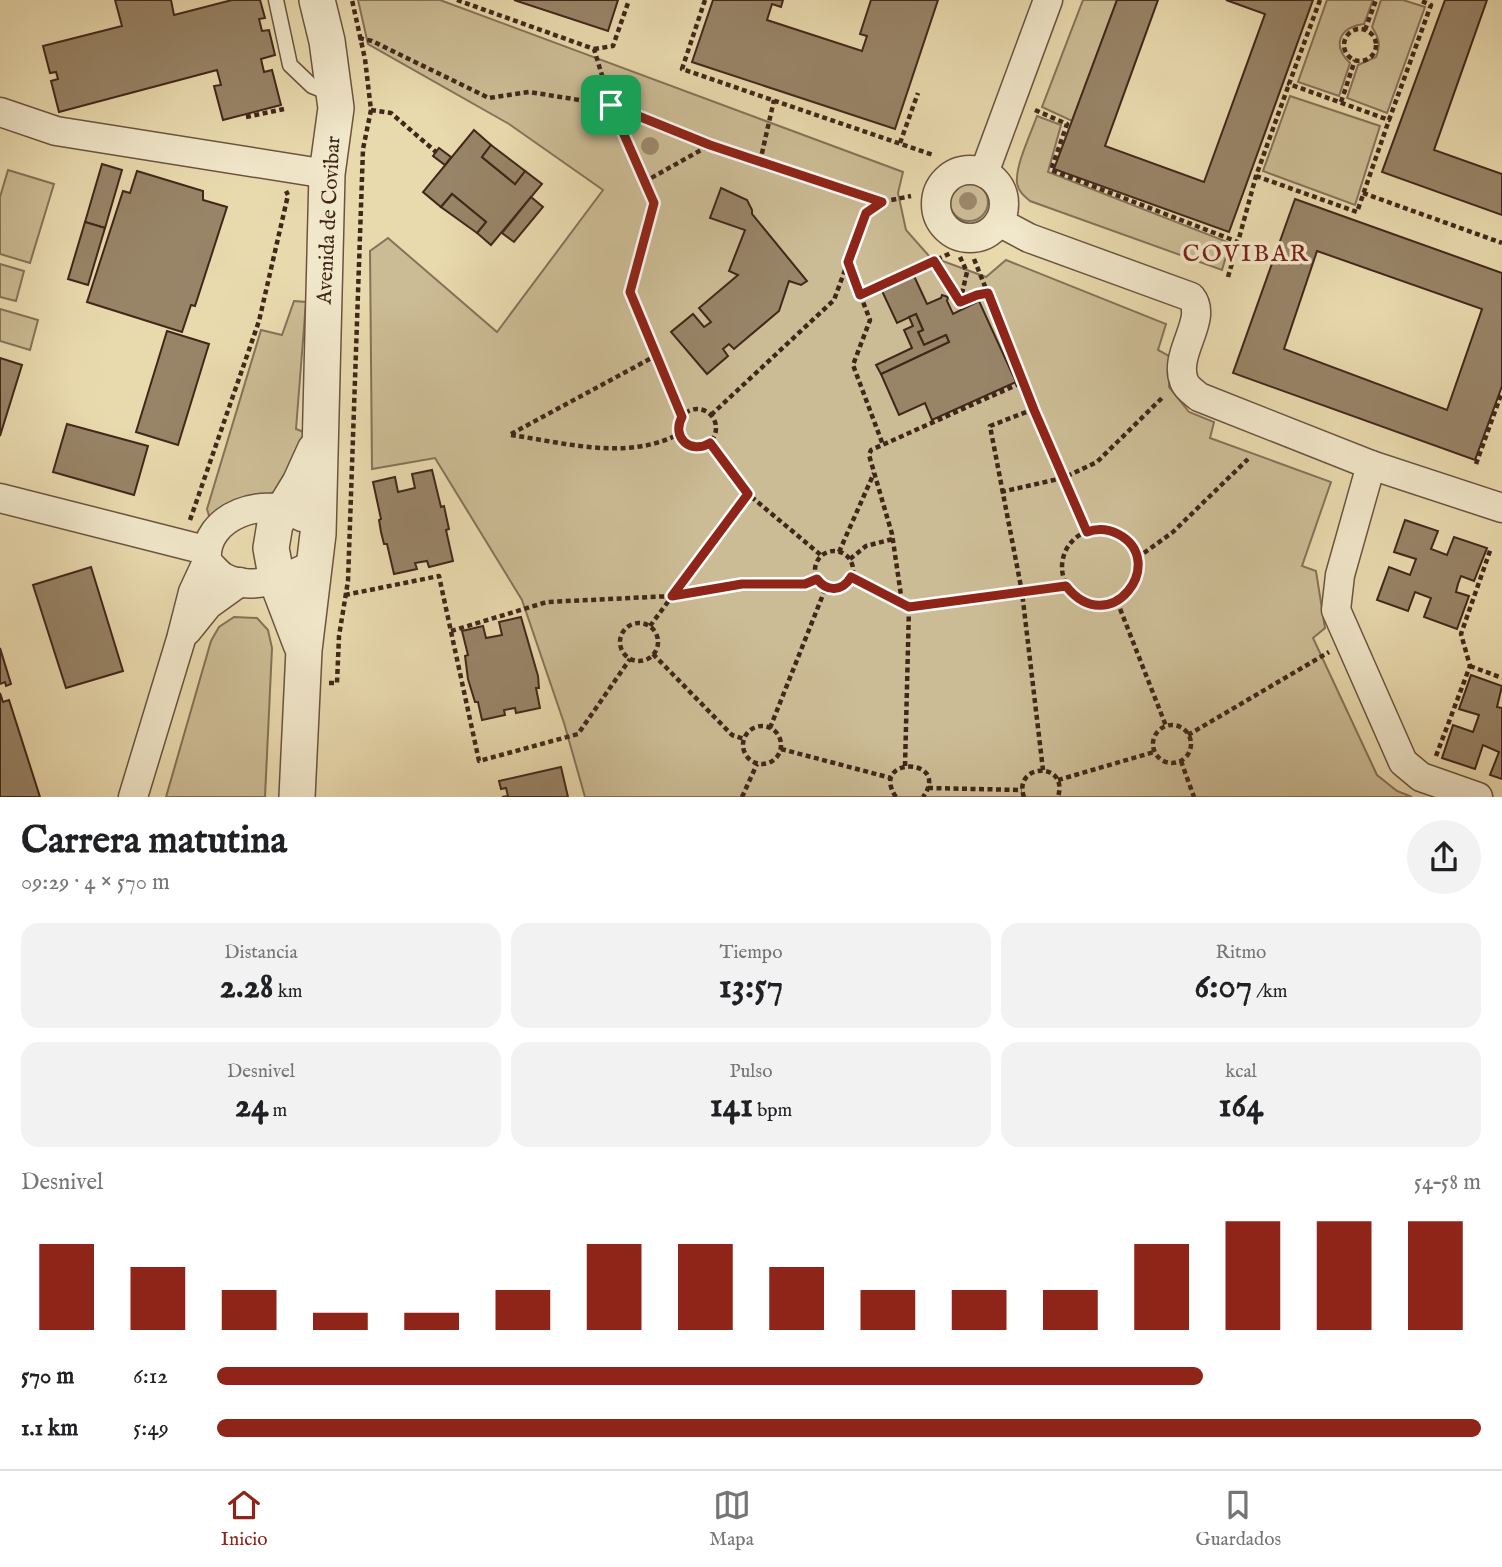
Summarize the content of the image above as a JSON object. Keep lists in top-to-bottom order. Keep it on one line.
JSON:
{"streets":{"street":["Avenida de Covibar"]},"districts":["COVIBAR"],"page":{"heading":["Carrera matutina","09:29 · 4 × 570 m"],"stats":[["Distancia","2.28 km"],["Tiempo","13:57"],["Ritmo","6:07 /km"],["Desnivel","24 m"],["Pulso","141 bpm"],["kcal","164"]],"chart":["Desnivel","54–58 m"],"list":[{"name":"570 m","note":"6:12"},{"name":"1.1 km","note":"5:49"}],"tabs":["Inicio","Mapa","Guardados"]}}
